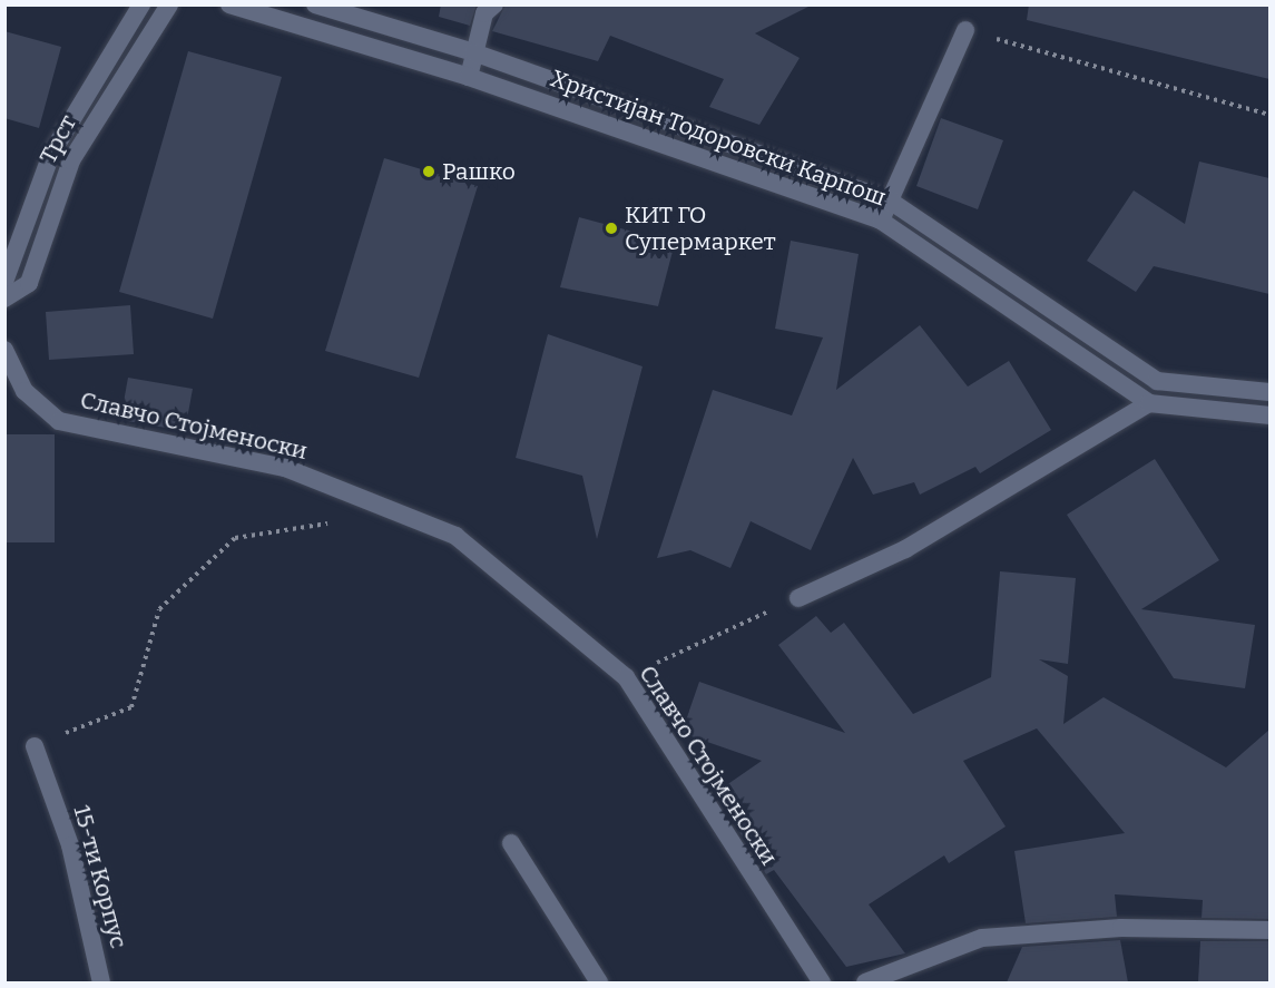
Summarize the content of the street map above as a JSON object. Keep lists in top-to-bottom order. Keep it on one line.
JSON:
{"streets":{"street":["Христијан Тодоровски Карпош","Трст","Славчо Стојменоски","15-ти Корпус"]},"places":["Рашко","КИТ ГО Супермаркет"]}
